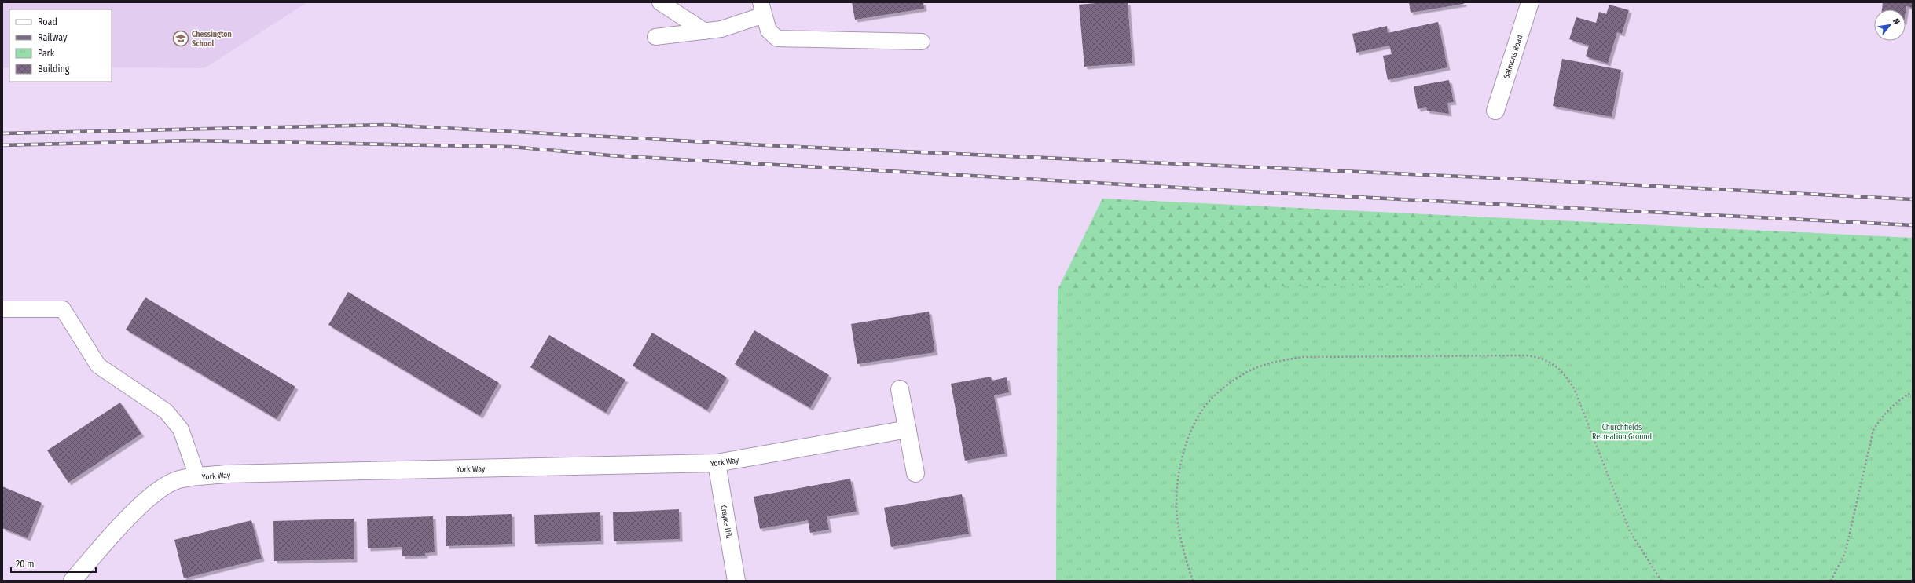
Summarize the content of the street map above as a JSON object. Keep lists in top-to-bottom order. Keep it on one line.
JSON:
{"streets":{"street":["Salmons Road","York Way","Crayke Hill"]},"crossings":[["York Way","Crayke Hill"]],"parks":["Churchfields Recreation Ground"],"places":{"school or university":["Chessington School"]},"legend":["Road","Railway","Park","Building"],"scale_bar":"20 m","north":"top right"}
